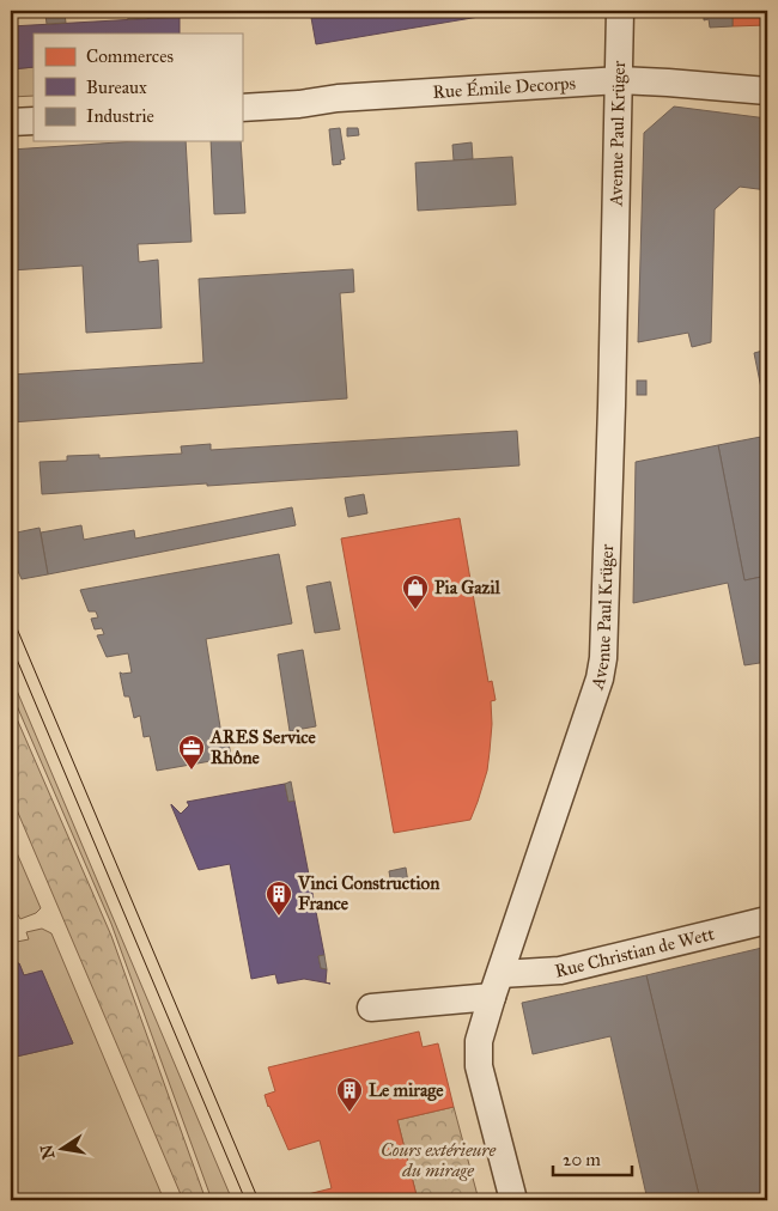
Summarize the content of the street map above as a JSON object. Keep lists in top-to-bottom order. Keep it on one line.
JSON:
{"streets":{"street":["Rue Émile Decorps","Avenue Paul Krüger","Rue Christian de Wett"]},"crossings":[["Rue Émile Decorps","Avenue Paul Krüger"],["Avenue Paul Krüger","Rue Christian de Wett"]],"parks":["Cours extérieure du mirage"],"places":{"shop":["Pia Gazil"],"office":["ARES Service Rhône"],"building":["Vinci Construction France","Le mirage"]},"legend":["Commerces","Bureaux","Industrie"],"scale_bar":"20 m","north":"left"}
